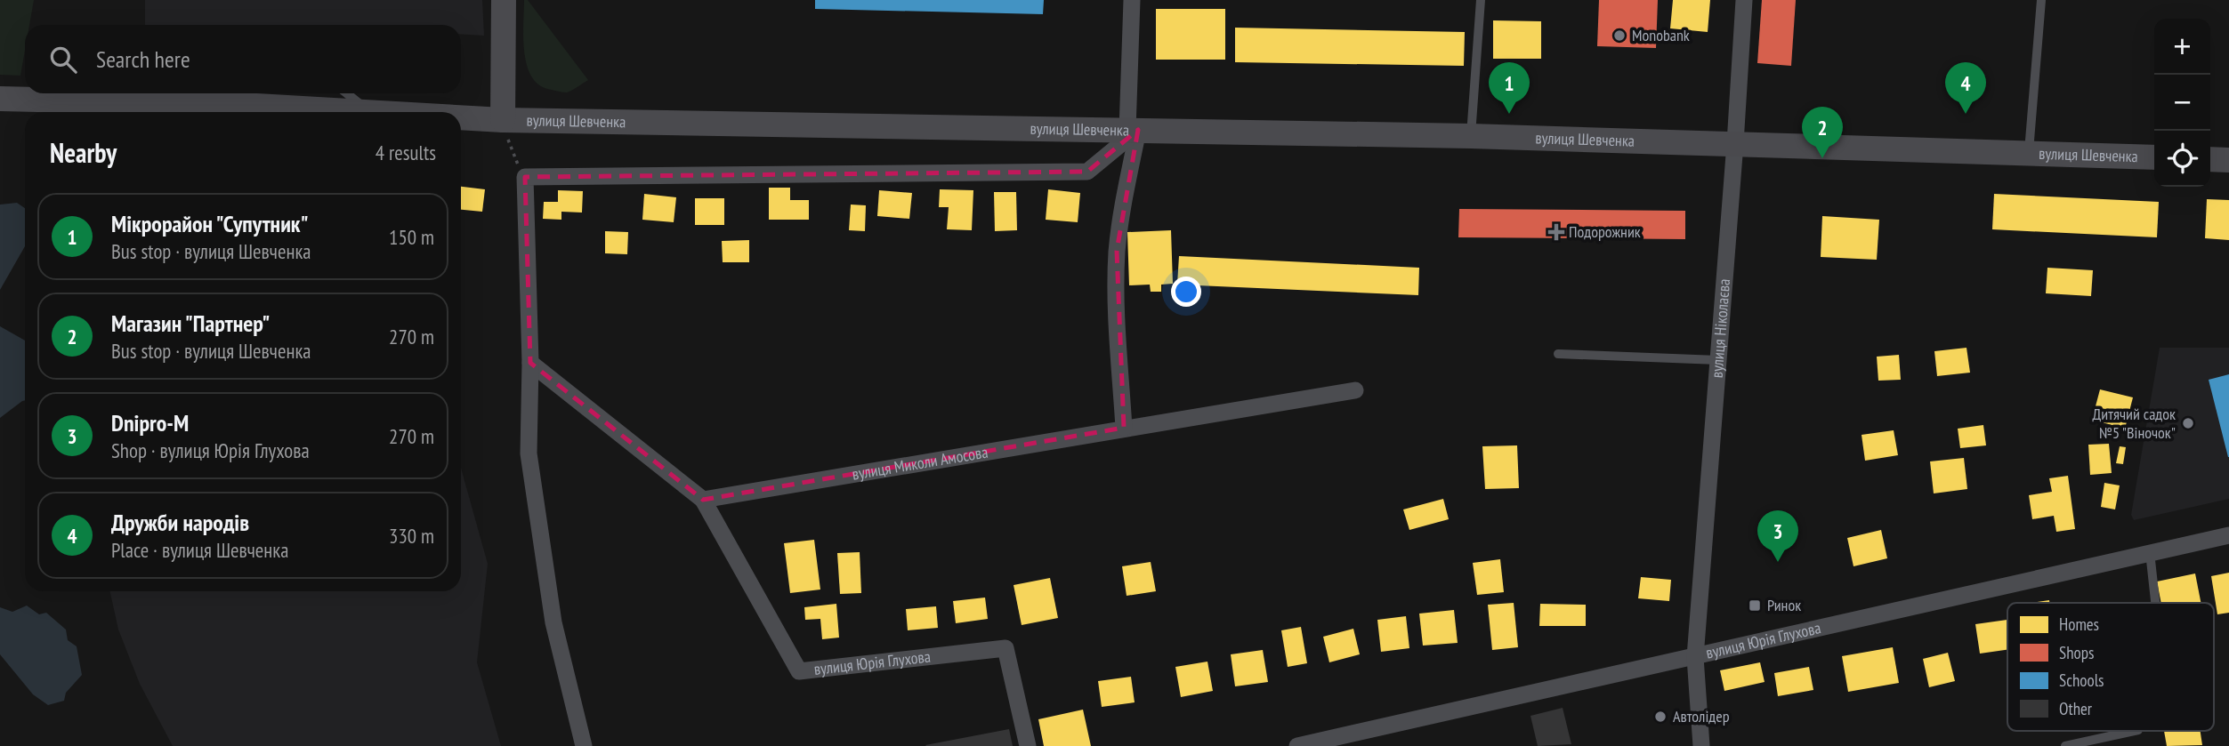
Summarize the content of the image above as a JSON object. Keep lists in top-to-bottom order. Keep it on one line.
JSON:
{"streets":{"main road":["вулиця Шевченка"],"street":["вулиця Ніколаєва","вулиця Миколи Амосова","вулиця Юрія Глухова"]},"crossings":[["вулиця Шевченка","вулиця Ніколаєва"],["вулиця Ніколаєва","вулиця Юрія Глухова"],["вулиця Миколи Амосова","вулиця Юрія Глухова"]],"places":{"other":["Monobank","Дитячий садок №5 \"Віночок\"","Автолідер"],"health":["Подорожник"],"transit":["Ринок"]},"legend":["Homes","Shops","Schools","Other"],"page":{"map_buttons":["+","−"],"search":"Search here","pins":["1","4","2","3"],"heading":["Nearby","4 results"],"list":[{"mark":"1","name":"Мікрорайон \"Супутник\"","note":"Bus stop · вулиця Шевченка","value":"150 m"},{"mark":"2","name":"Магазин \"Партнер\"","note":"Bus stop · вулиця Шевченка","value":"270 m"},{"mark":"3","name":"Dnipro-M","note":"Shop · вулиця Юрія Глухова","value":"270 m"},{"mark":"4","name":"Дружби народів","note":"Place · вулиця Шевченка","value":"330 m"}]}}
